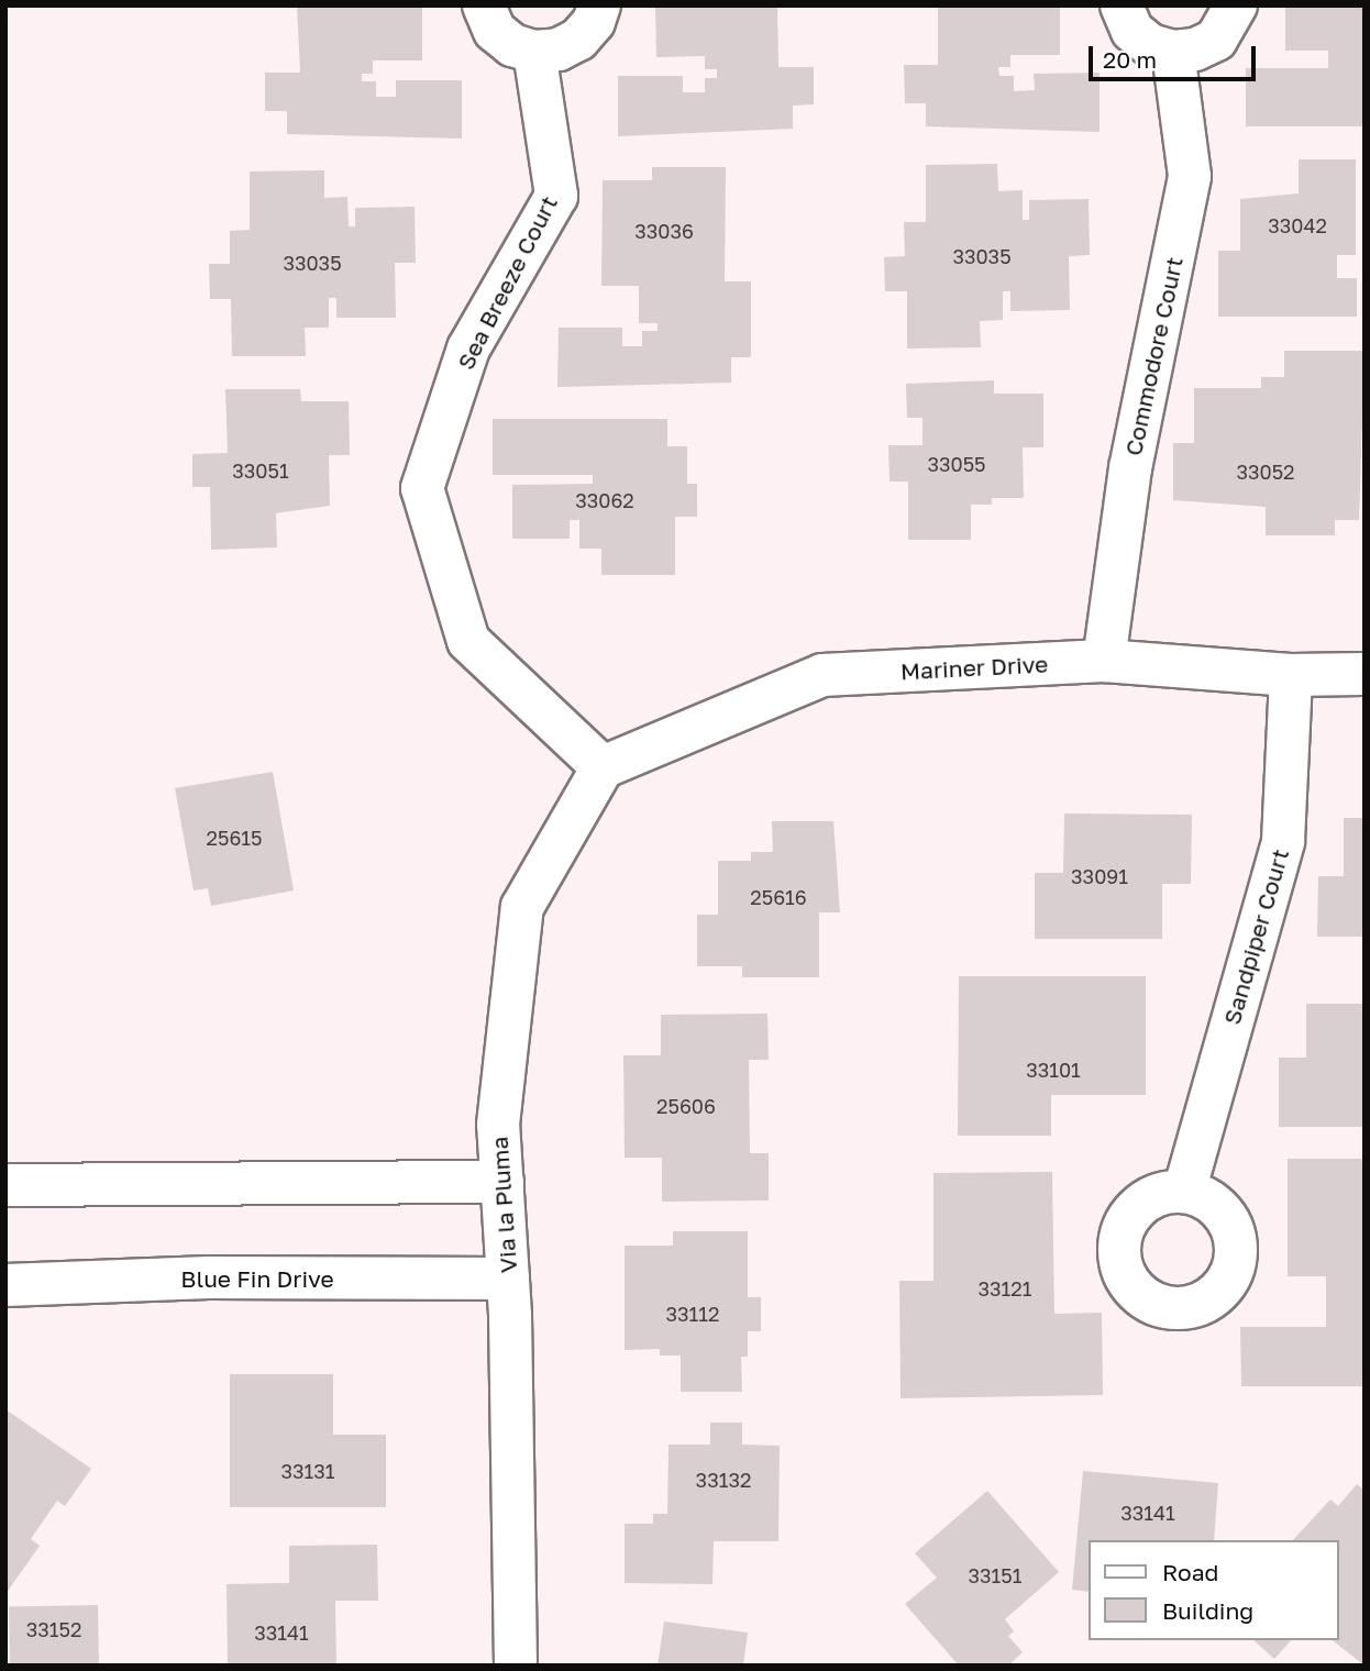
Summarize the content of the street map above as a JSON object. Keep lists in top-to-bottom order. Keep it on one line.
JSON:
{"streets":{"street":["Sea Breeze Court","Commodore Court","Mariner Drive","Sandpiper Court","Via la Pluma","Blue Fin Drive"]},"crossings":[["Sea Breeze Court","Mariner Drive"],["Sea Breeze Court","Via la Pluma"],["Commodore Court","Mariner Drive"],["Mariner Drive","Sandpiper Court"],["Mariner Drive","Via la Pluma"],["Via la Pluma","Blue Fin Drive"]],"house_numbers":["33042","33036","33035","33035","33055","33051","33052","33062","25615","33091","25616","33101","25606","33121","33112","33131","33132","33141","33151","33152","33141"],"legend":["Road","Building"],"scale_bar":"20 m"}
